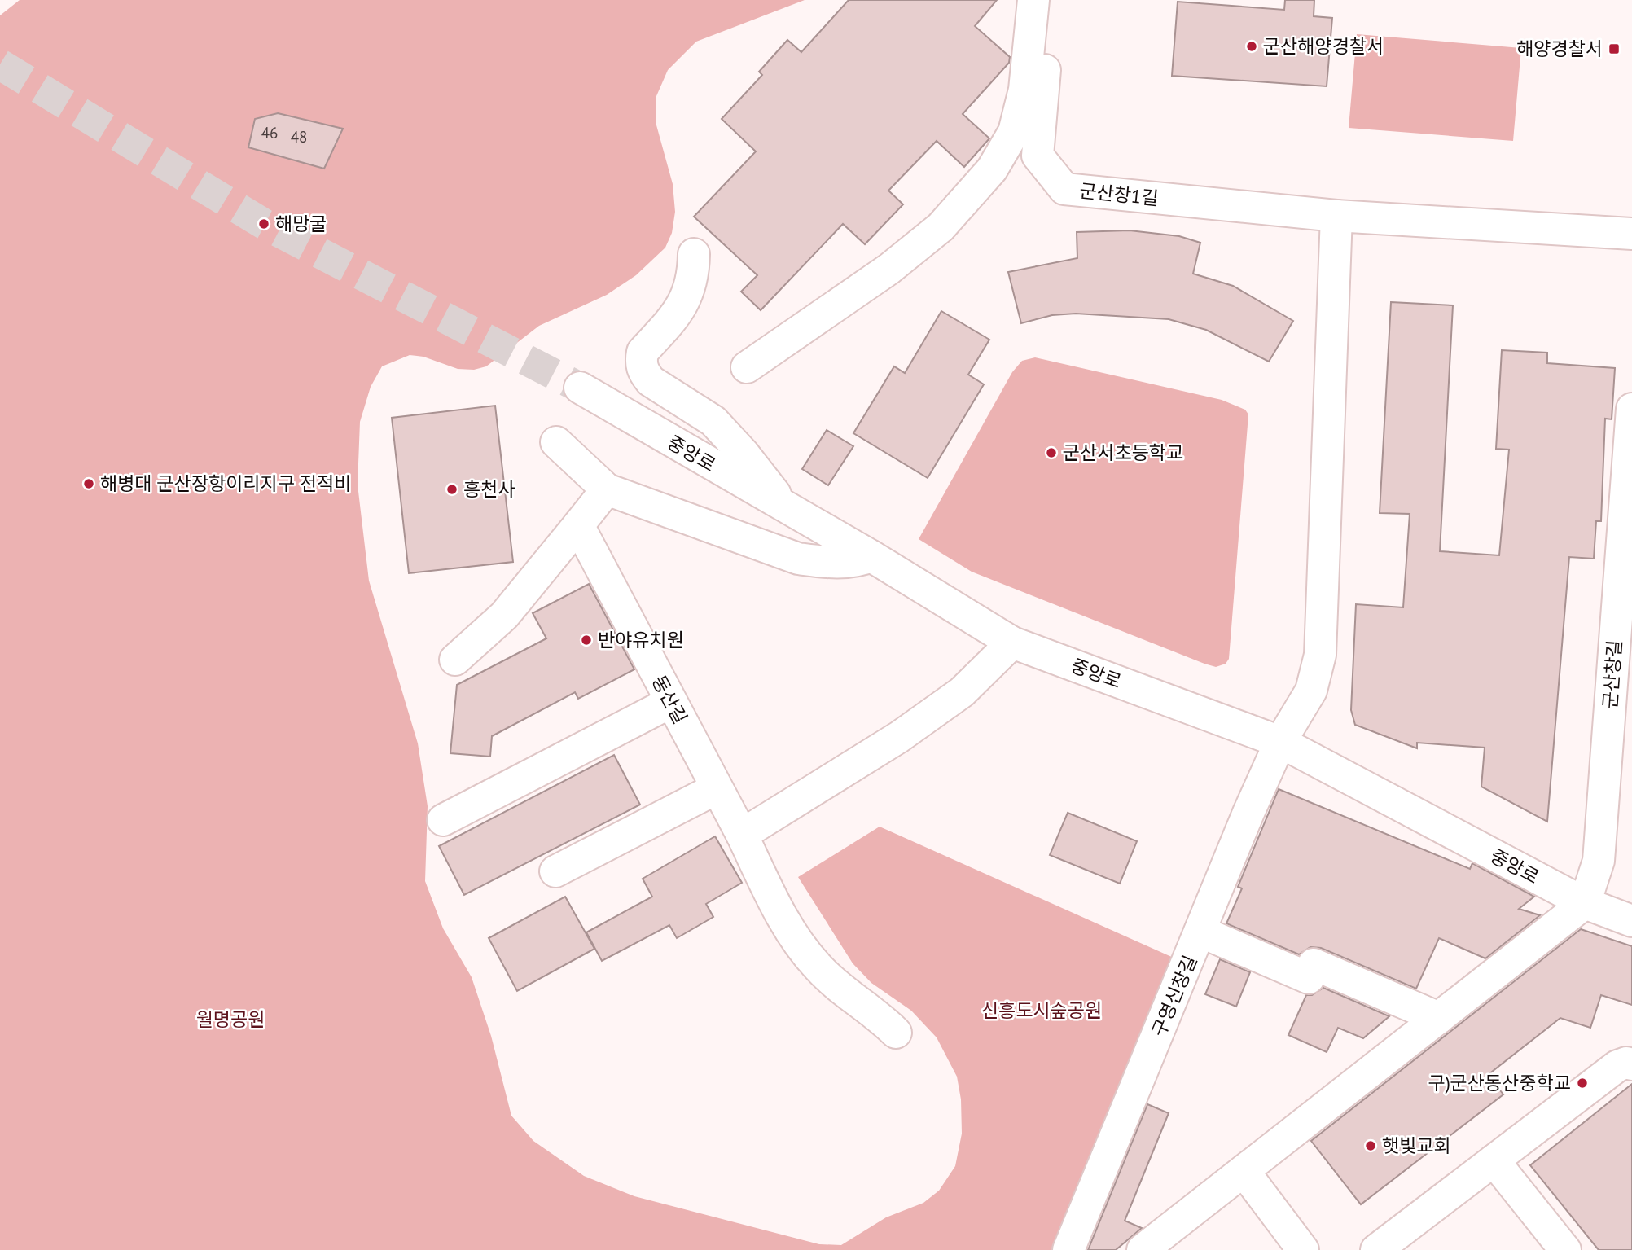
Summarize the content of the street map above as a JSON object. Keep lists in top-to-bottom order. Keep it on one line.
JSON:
{"streets":{"street":["군산창1길","중앙로","군산창길","동산길","구영신창길"]},"crossings":[["군산창1길","구영신창길"],["중앙로","군산창길"],["중앙로","구영신창길"]],"parks":["신흥도시숲공원","월명공원"],"places":{"other":["군산해양경찰서","해망굴","군산서초등학교","해병대 군산장항이리지구 전적비","흥천사","반야유치원","구)군산동산중학교","햇빛교회"],"transit":["해양경찰서"]},"house_numbers":["46","48"]}
